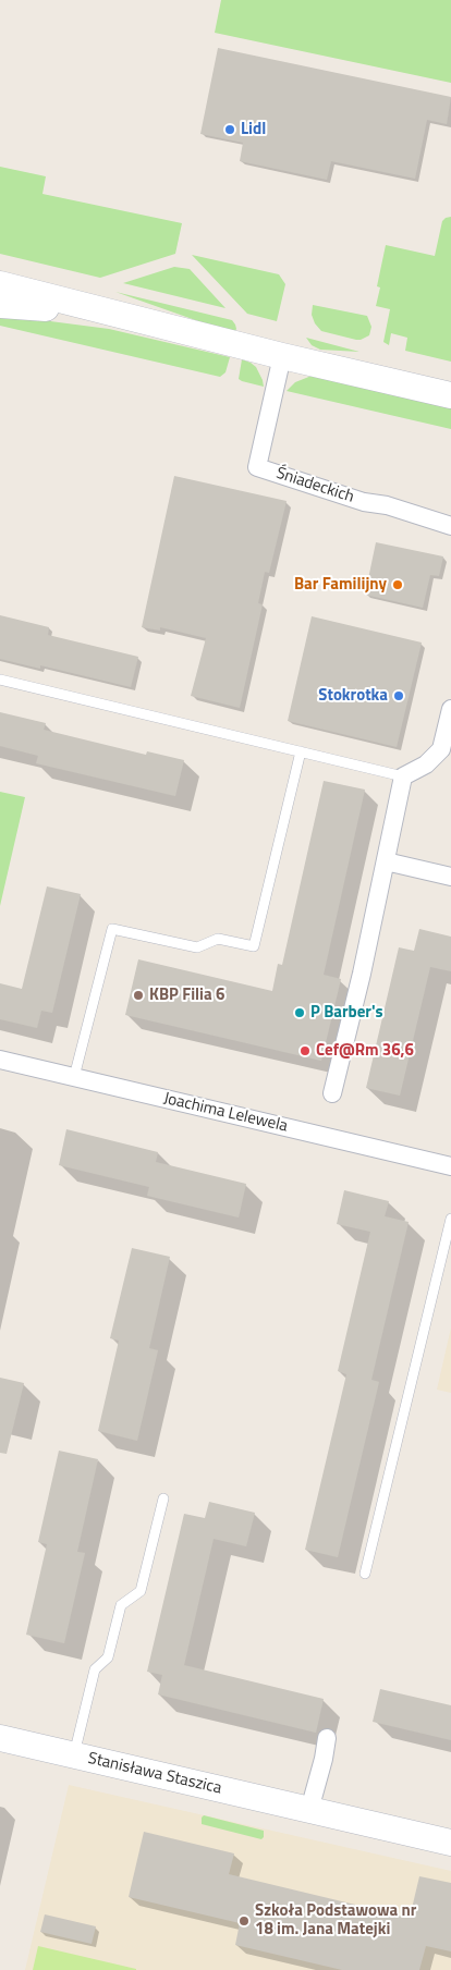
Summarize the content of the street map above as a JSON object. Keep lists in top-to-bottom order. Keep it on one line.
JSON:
{"streets":{"street":["Śniadeckich","Joachima Lelewela","Stanisława Staszica"]},"places":["Lidl","Bar Familijny","Stokrotka","KBP Filia 6","P Barber's","Cef@Rm 36,6","Szkoła Podstawowa nr 18 im. Jana Matejki"]}
